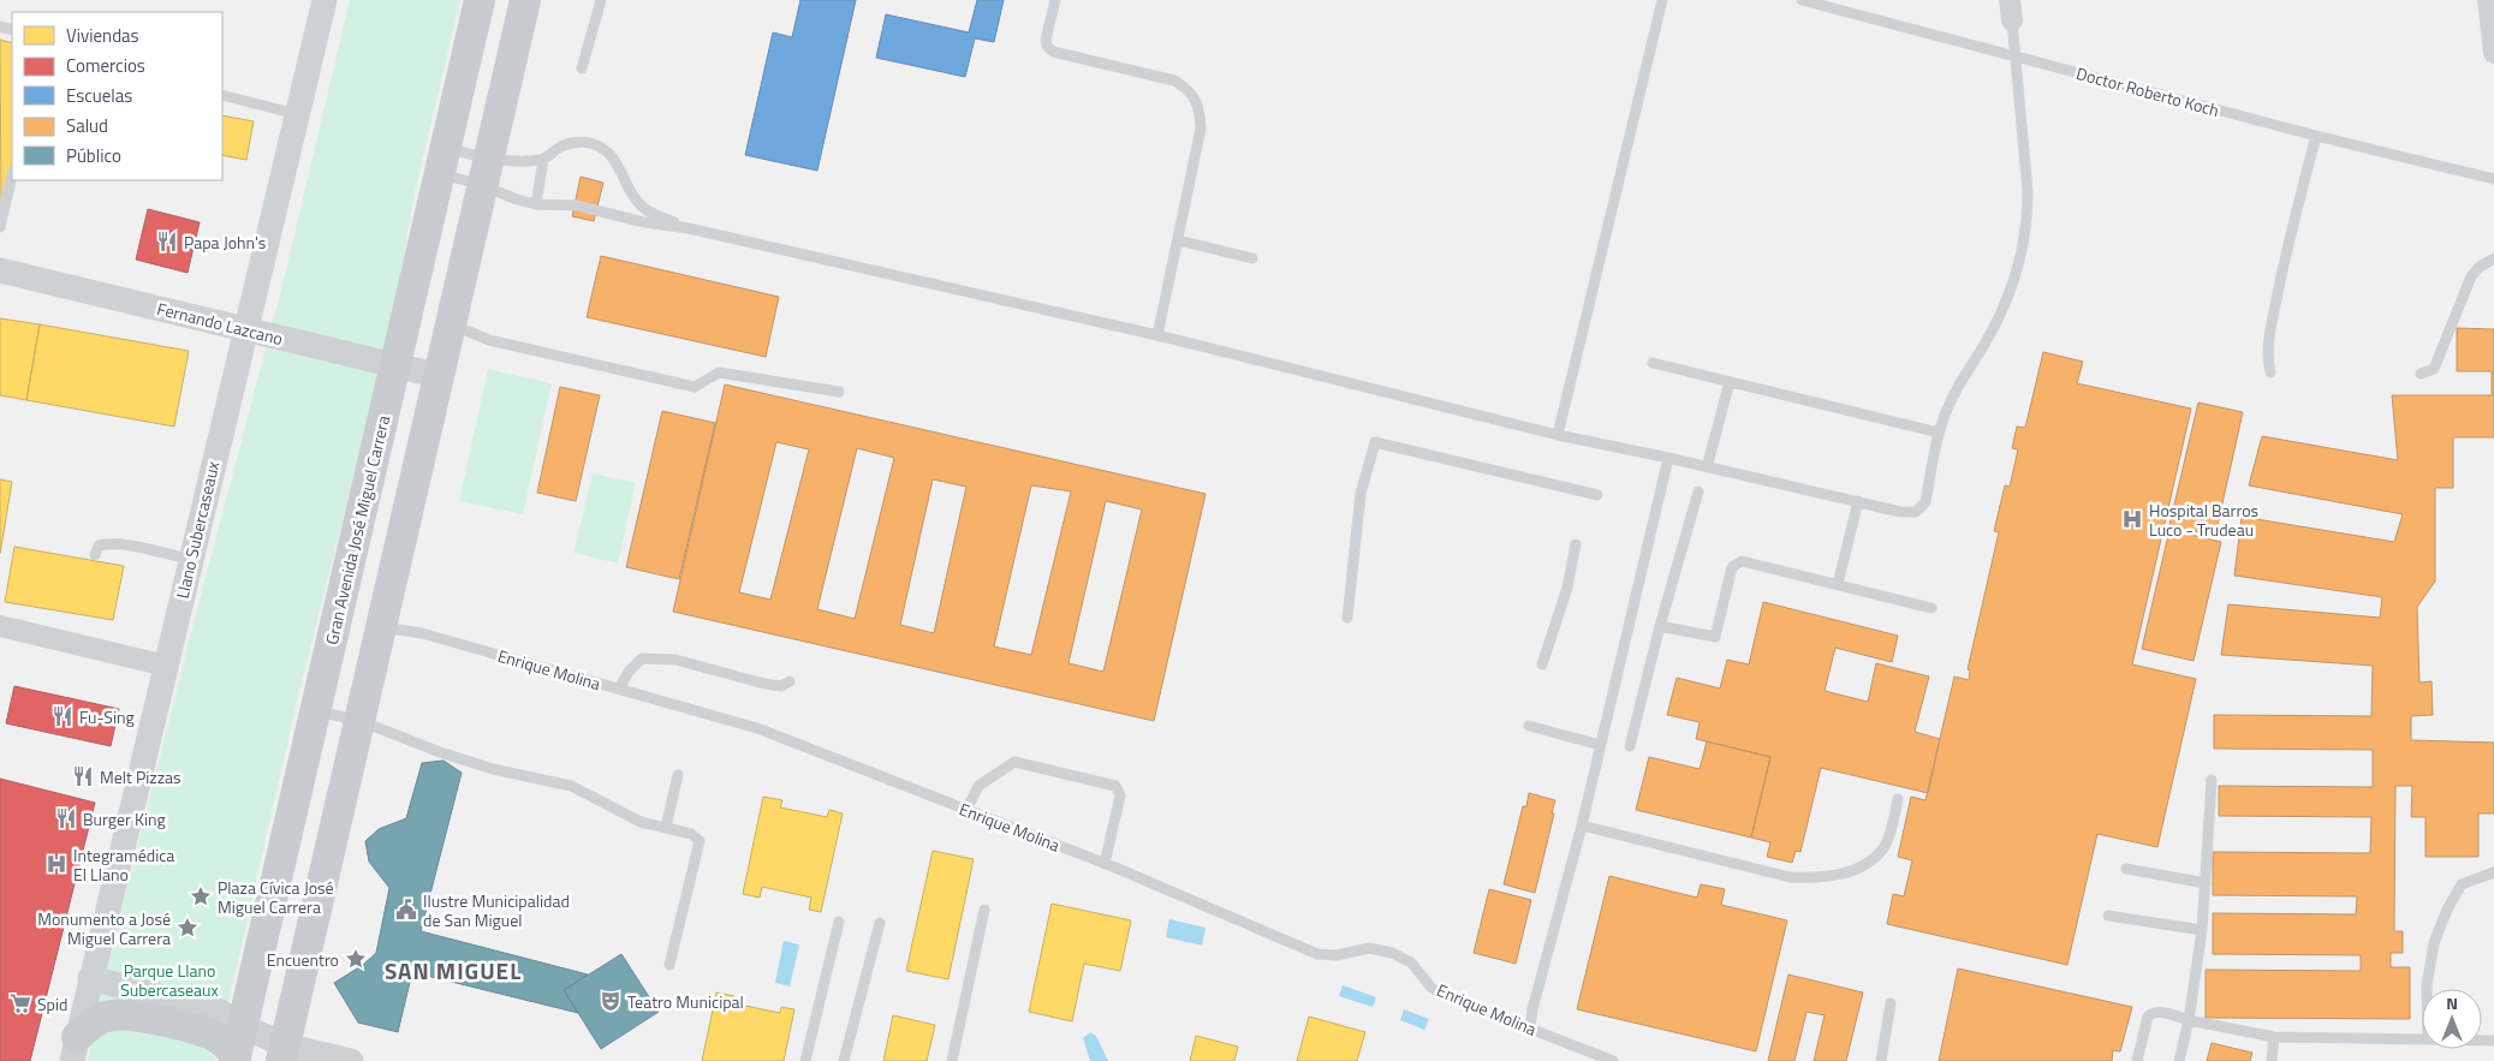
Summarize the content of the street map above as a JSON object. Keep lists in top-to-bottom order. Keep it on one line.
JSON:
{"streets":{"main road":["Gran Avenida José Miguel Carrera"],"street":["Fernando Lazcano","Llano Subercaseaux"],"lane":["Doctor Roberto Koch","Enrique Molina"]},"crossings":[["Fernando Lazcano","Llano Subercaseaux"],["Fernando Lazcano","Gran Avenida José Miguel Carrera"]],"districts":["SAN MIGUEL"],"parks":["Parque Llano Subercaseaux"],"places":{"restaurant":["Papa John's","Fu-Sing","Melt Pizzas","Burger King"],"hospital":["Hospital Barros Luco - Trudeau","Integramédica El Llano"],"place":["Plaza Cívica José Miguel Carrera","Monumento a José Miguel Carrera","Encuentro"],"public building":["Ilustre Municipalidad de San Miguel"],"theatre":["Teatro Municipal"],"supermarket":["Spid"]},"legend":["Viviendas","Comercios","Escuelas","Salud","Público"],"north":"top"}
